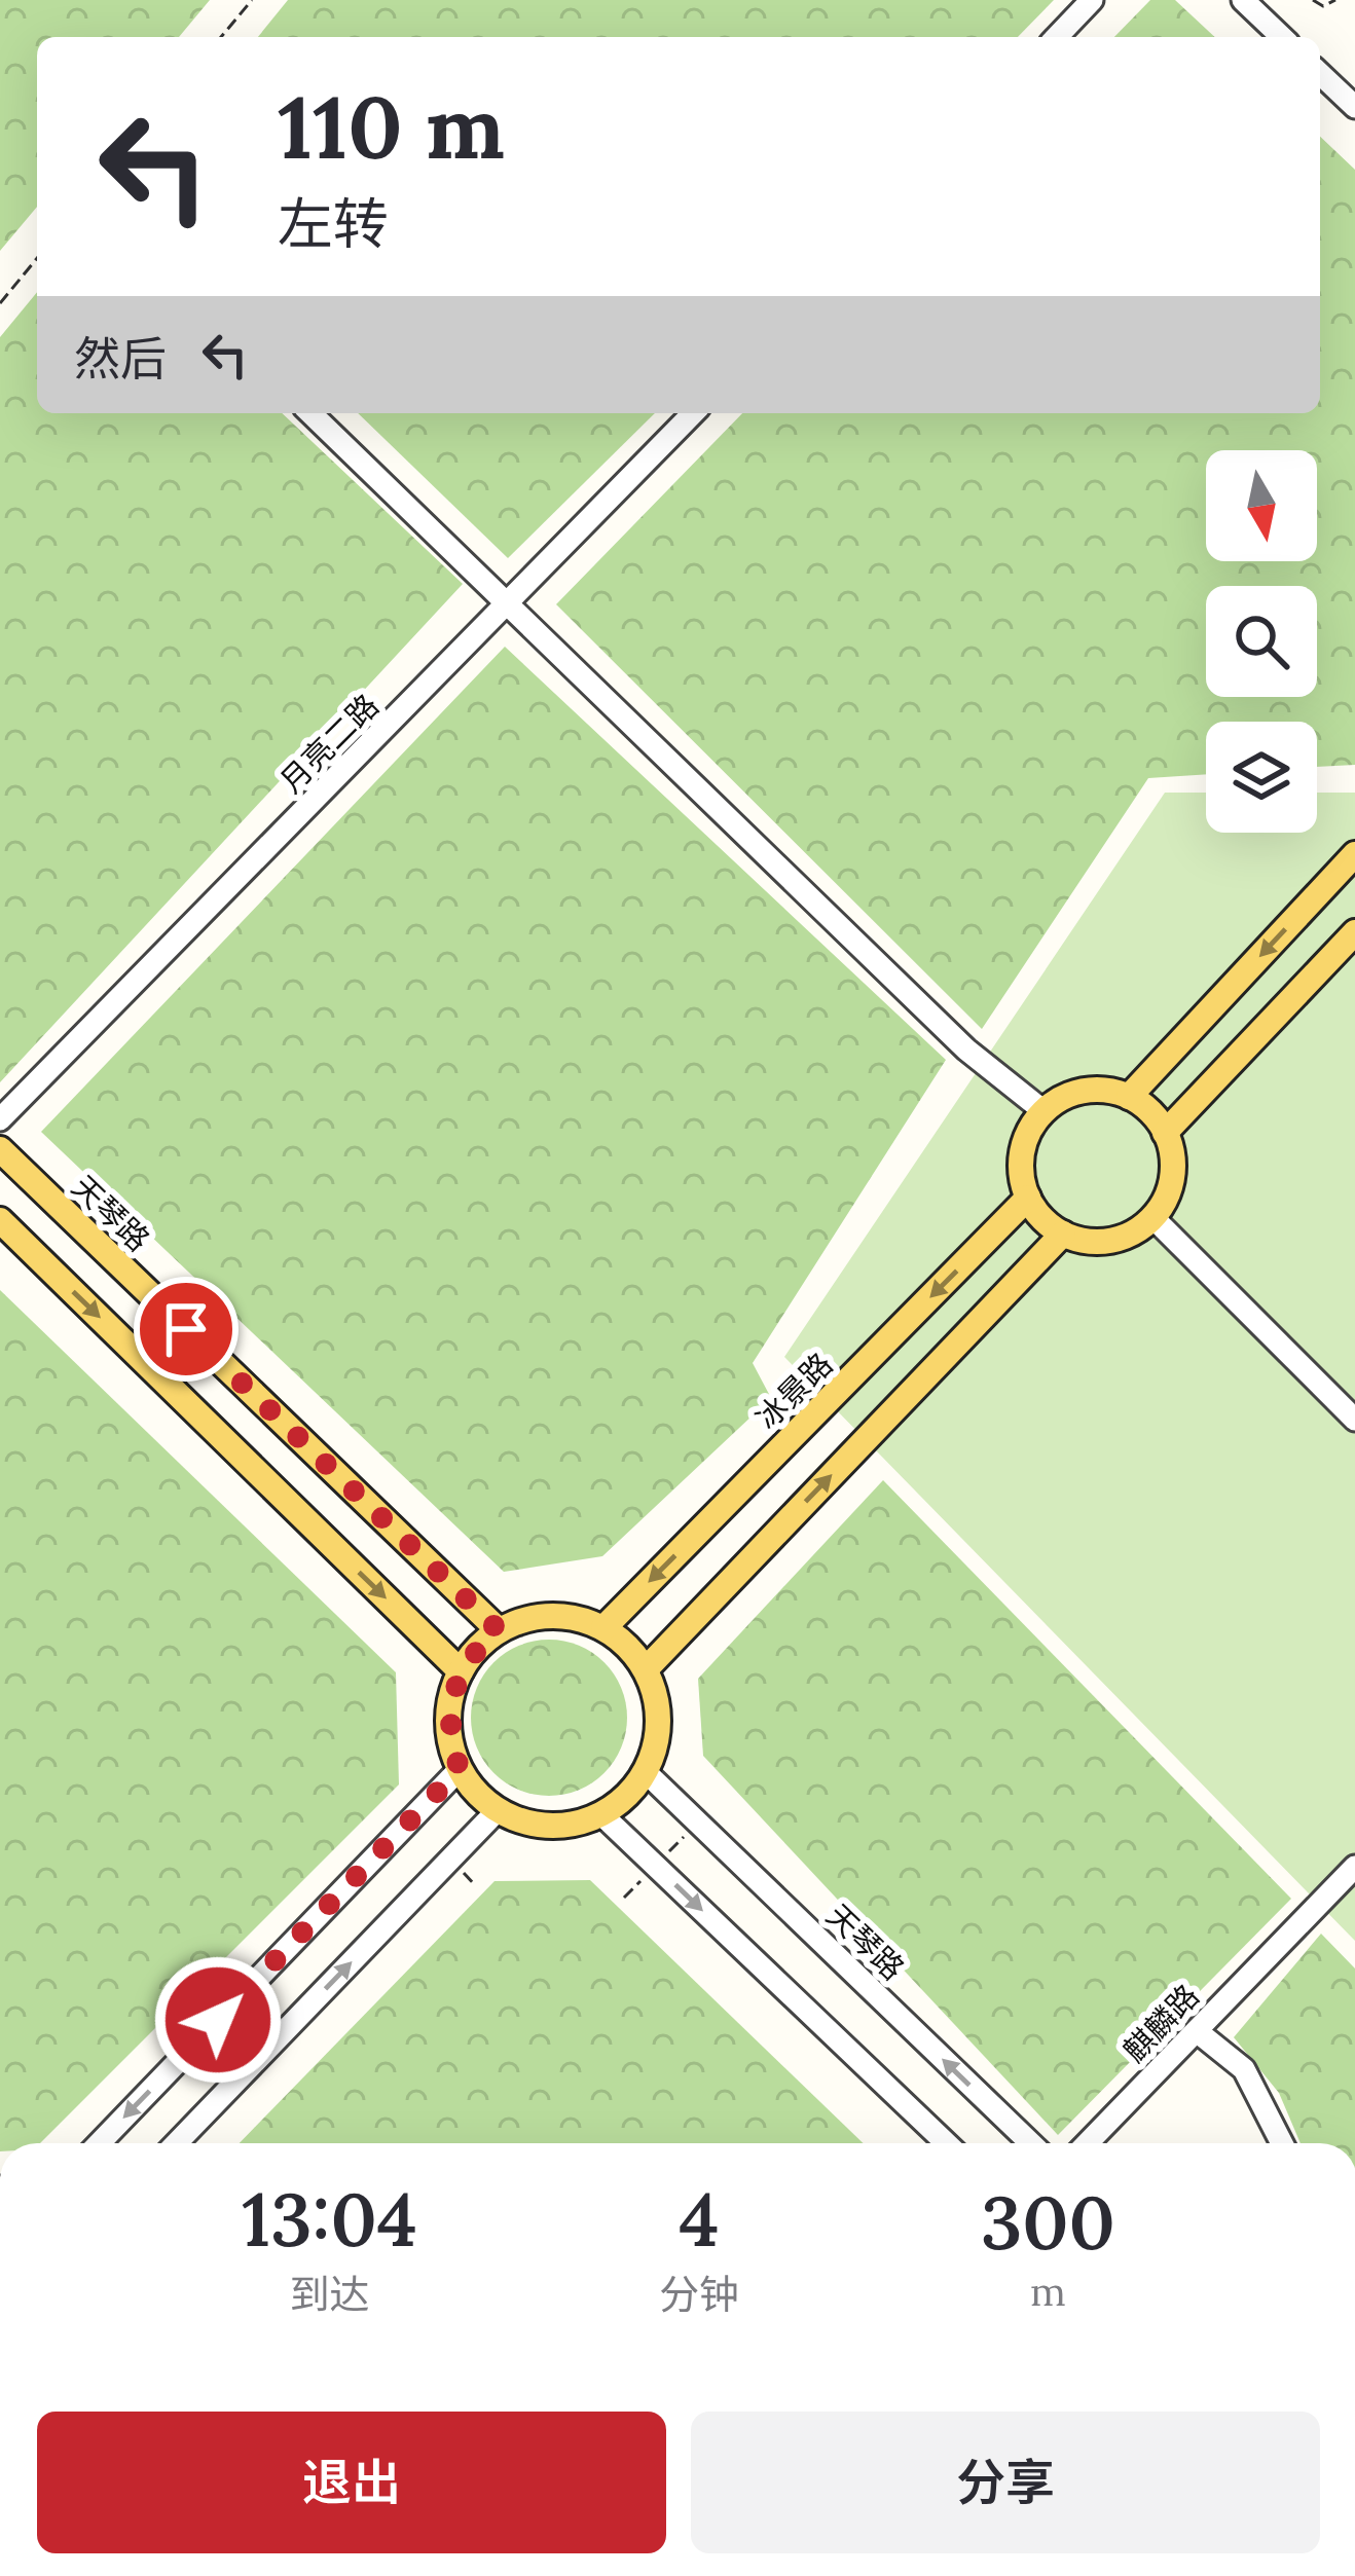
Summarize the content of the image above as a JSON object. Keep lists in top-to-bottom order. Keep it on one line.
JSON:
{"streets":{"main road":["天琴路","冰景路"],"street":["月亮二路","麒麟路"]},"crossings":[["天琴路","冰景路"]],"one_way":["天琴路"],"north":"bottom","page":{"turn":["110 m","左转"],"then":"然后","eta":["13:04","到达","4","分钟","300","m"],"buttons":["退出","分享"]}}
